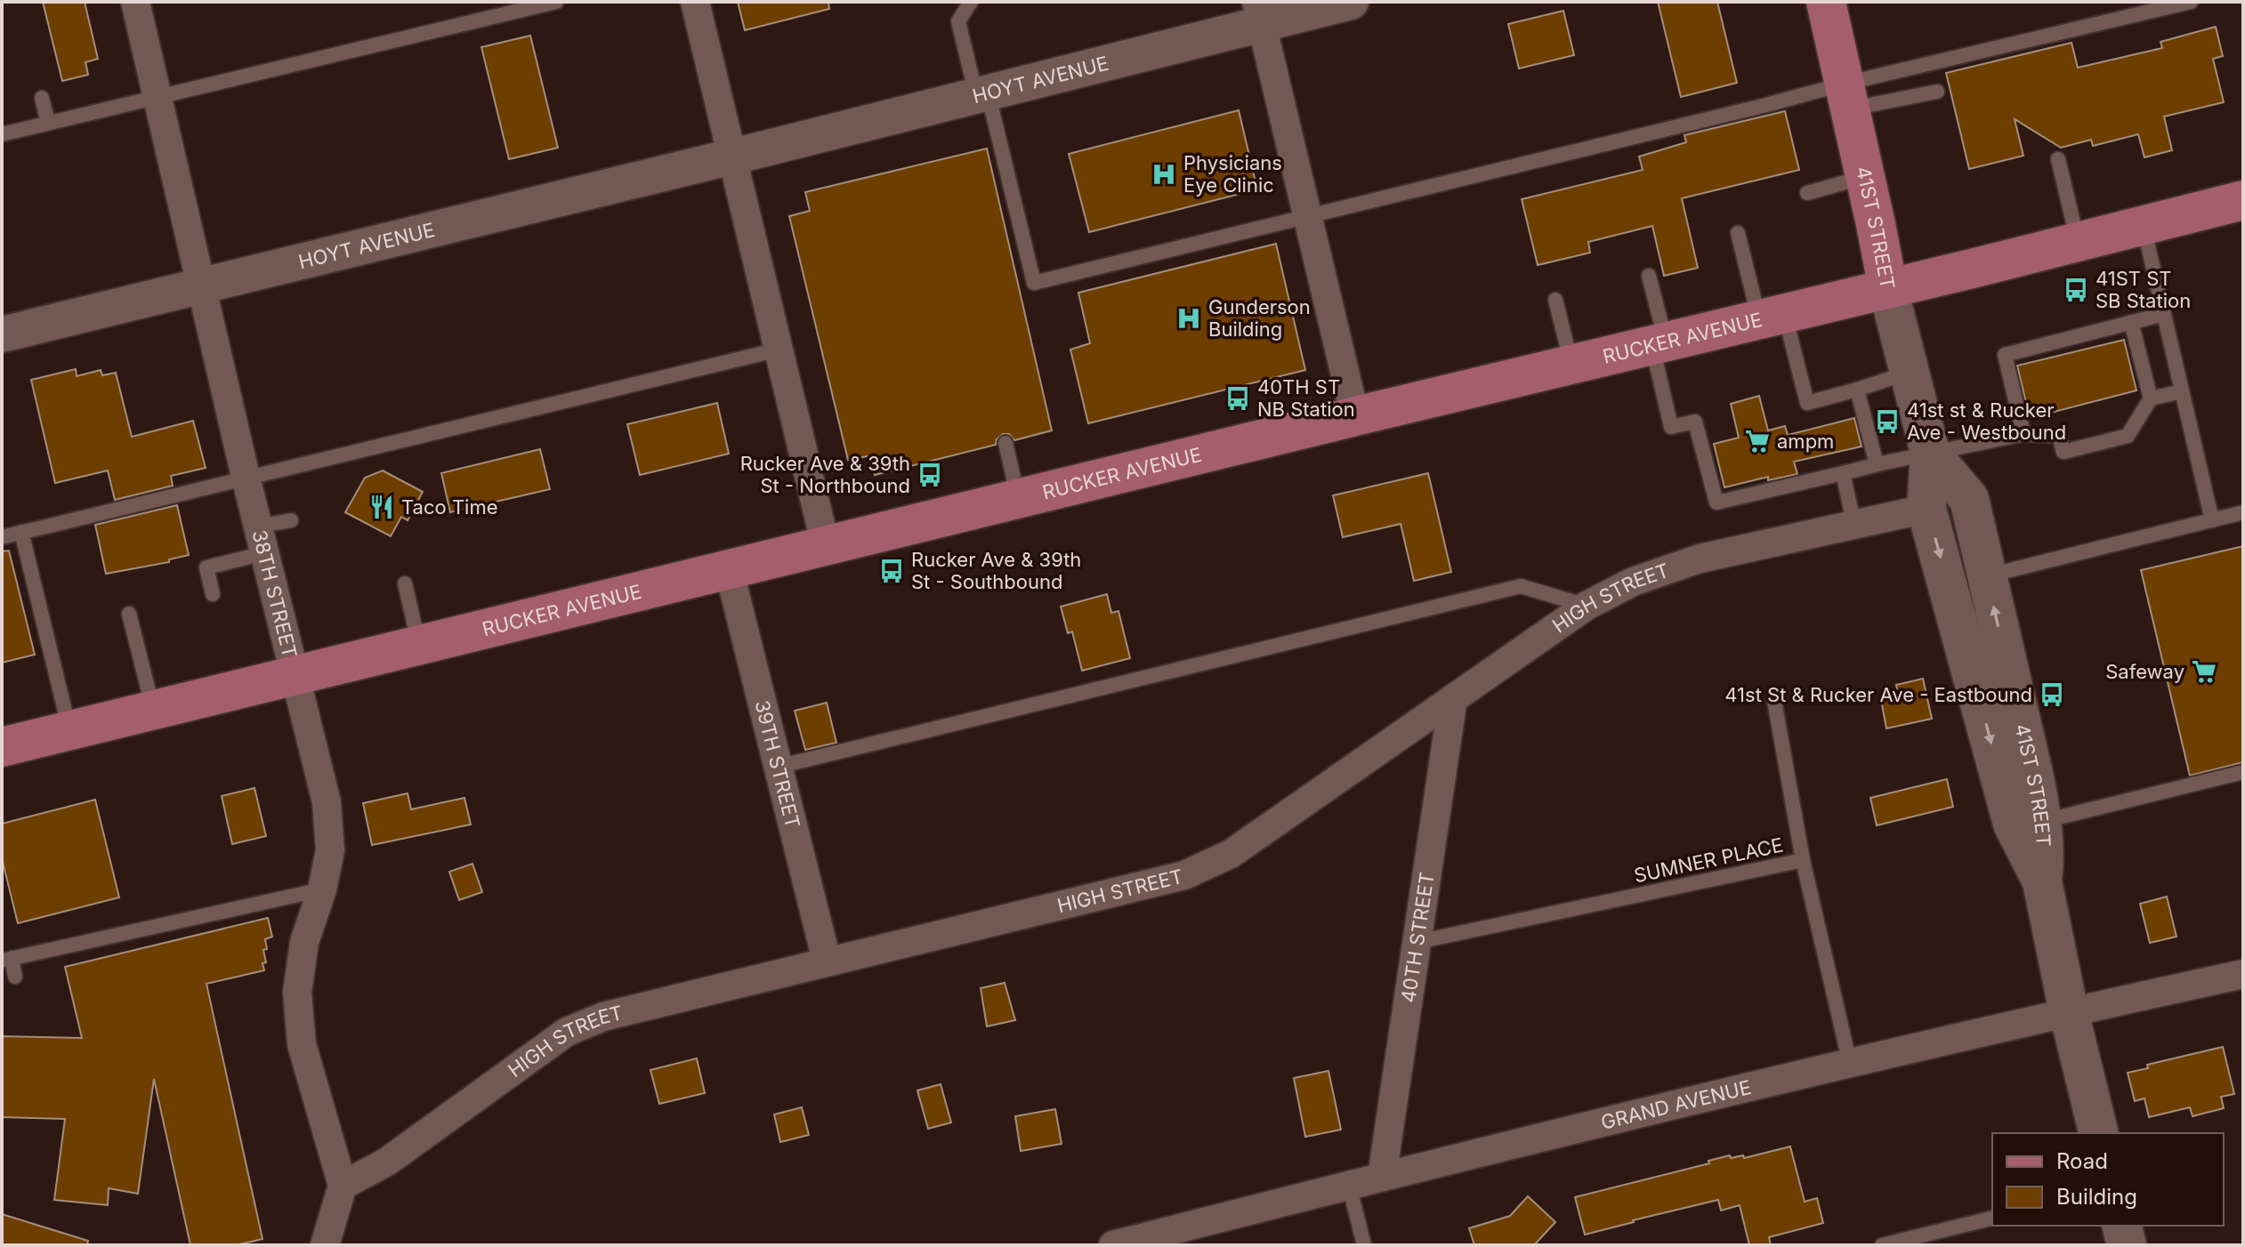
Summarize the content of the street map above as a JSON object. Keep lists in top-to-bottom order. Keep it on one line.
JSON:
{"streets":{"main road":["41ST STREET","RUCKER AVENUE"],"street":["HOYT AVENUE","38TH STREET","HIGH STREET","39TH STREET","40TH STREET","GRAND AVENUE"],"lane":["SUMNER PLACE"]},"crossings":[["HOYT AVENUE","38TH STREET"],["41ST STREET","RUCKER AVENUE"],["41ST STREET","HIGH STREET"],["41ST STREET","GRAND AVENUE"],["RUCKER AVENUE","38TH STREET"],["RUCKER AVENUE","39TH STREET"],["38TH STREET","HIGH STREET"],["HIGH STREET","39TH STREET"],["HIGH STREET","40TH STREET"],["SUMNER PLACE","40TH STREET"],["SUMNER PLACE","GRAND AVENUE"],["40TH STREET","GRAND AVENUE"]],"places":{"hospital":["Physicians Eye Clinic","Gunderson Building"],"bus stop":["41ST ST SB Station","40TH ST NB Station","41st st & Rucker Ave - Westbound","Rucker Ave & 39th St - Northbound","Rucker Ave & 39th St - Southbound","41st St & Rucker Ave - Eastbound"],"supermarket":["ampm","Safeway"],"restaurant":["Taco Time"]},"legend":["Road","Building"]}
